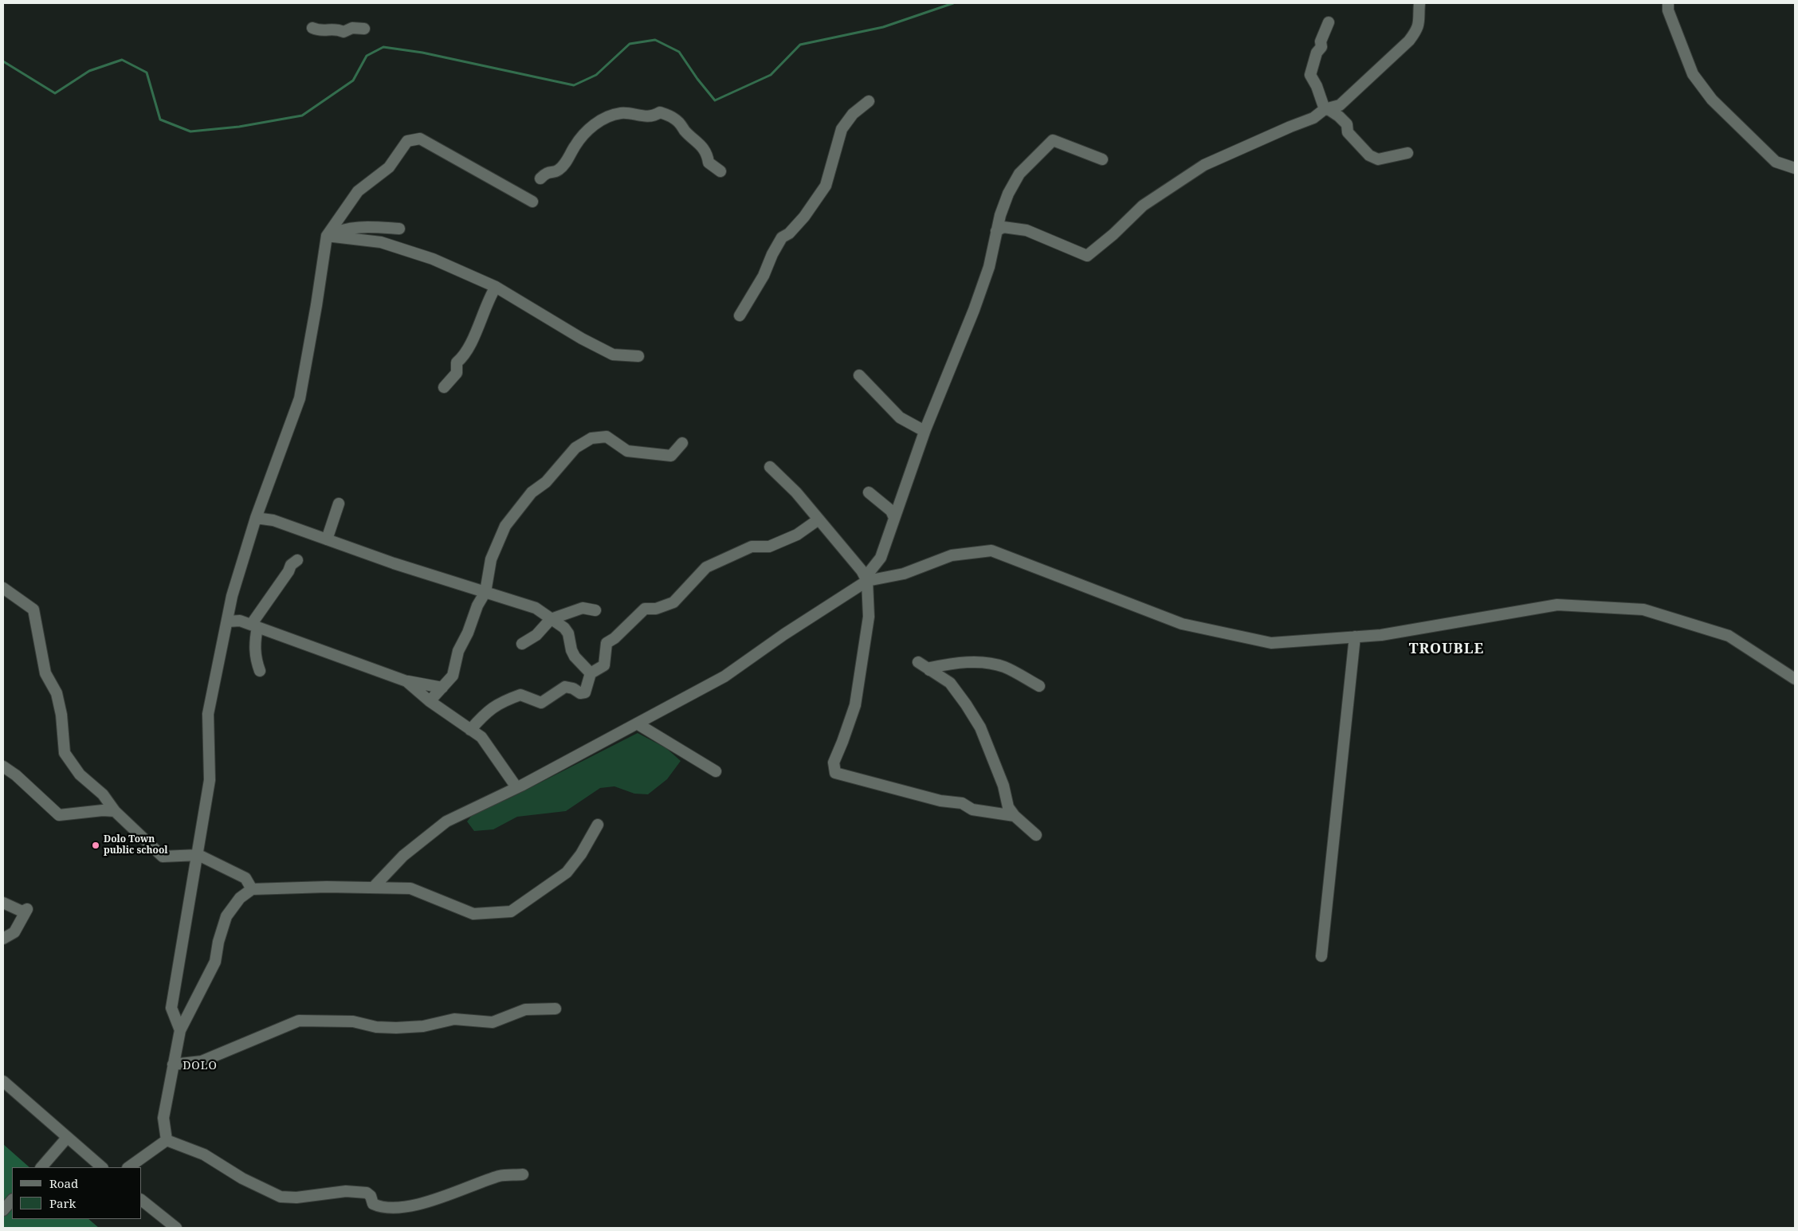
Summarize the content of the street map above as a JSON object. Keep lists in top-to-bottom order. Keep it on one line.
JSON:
{"districts":["TROUBLE","DOLO"],"places":["Dolo Town public school"],"legend":["Road","Park"]}
